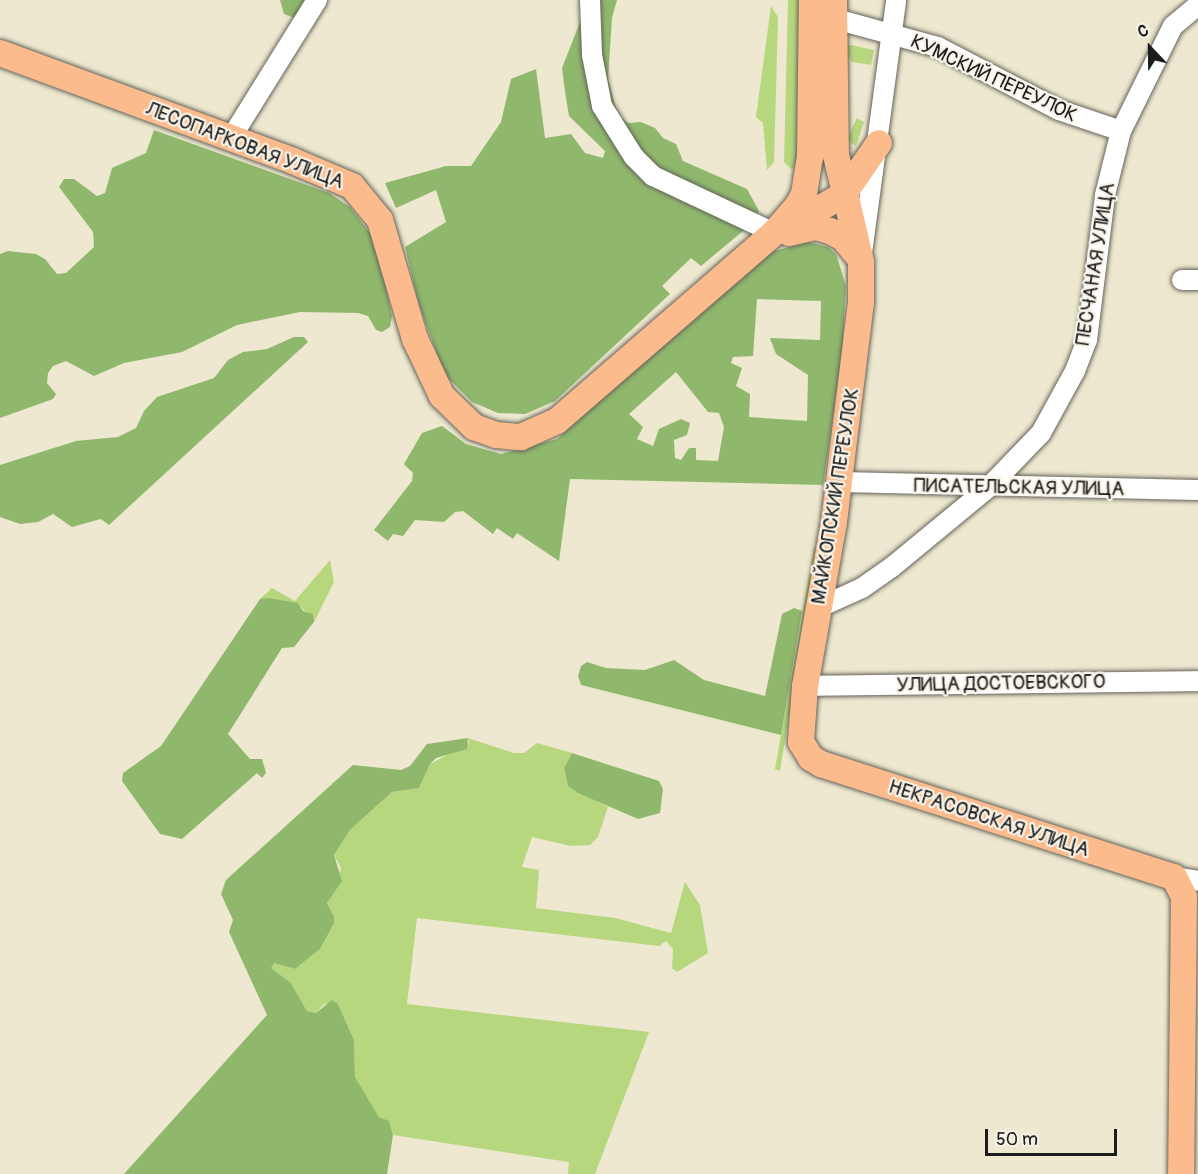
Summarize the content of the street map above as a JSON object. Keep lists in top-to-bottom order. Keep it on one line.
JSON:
{"streets":{"main road":["ЛЕСОПАРКОВАЯ УЛИЦА","МАЙКОПСКИЙ ПЕРЕУЛОК","НЕКРАСОВСКАЯ УЛИЦА"],"street":["КУМСКИЙ ПЕРЕУЛОК","ПЕСЧАНАЯ УЛИЦА","ПИСАТЕЛЬСКАЯ УЛИЦА","УЛИЦА ДОСТОЕВСКОГО"]},"crossings":[["КУМСКИЙ ПЕРЕУЛОК","ПЕСЧАНАЯ УЛИЦА"],["КУМСКИЙ ПЕРЕУЛОК","МАЙКОПСКИЙ ПЕРЕУЛОК"],["ПЕСЧАНАЯ УЛИЦА","ПИСАТЕЛЬСКАЯ УЛИЦА"],["ПЕСЧАНАЯ УЛИЦА","МАЙКОПСКИЙ ПЕРЕУЛОК"],["ПИСАТЕЛЬСКАЯ УЛИЦА","МАЙКОПСКИЙ ПЕРЕУЛОК"],["МАЙКОПСКИЙ ПЕРЕУЛОК","УЛИЦА ДОСТОЕВСКОГО"],["МАЙКОПСКИЙ ПЕРЕУЛОК","НЕКРАСОВСКАЯ УЛИЦА"]],"scale_bar":"50 m","north":"top"}
